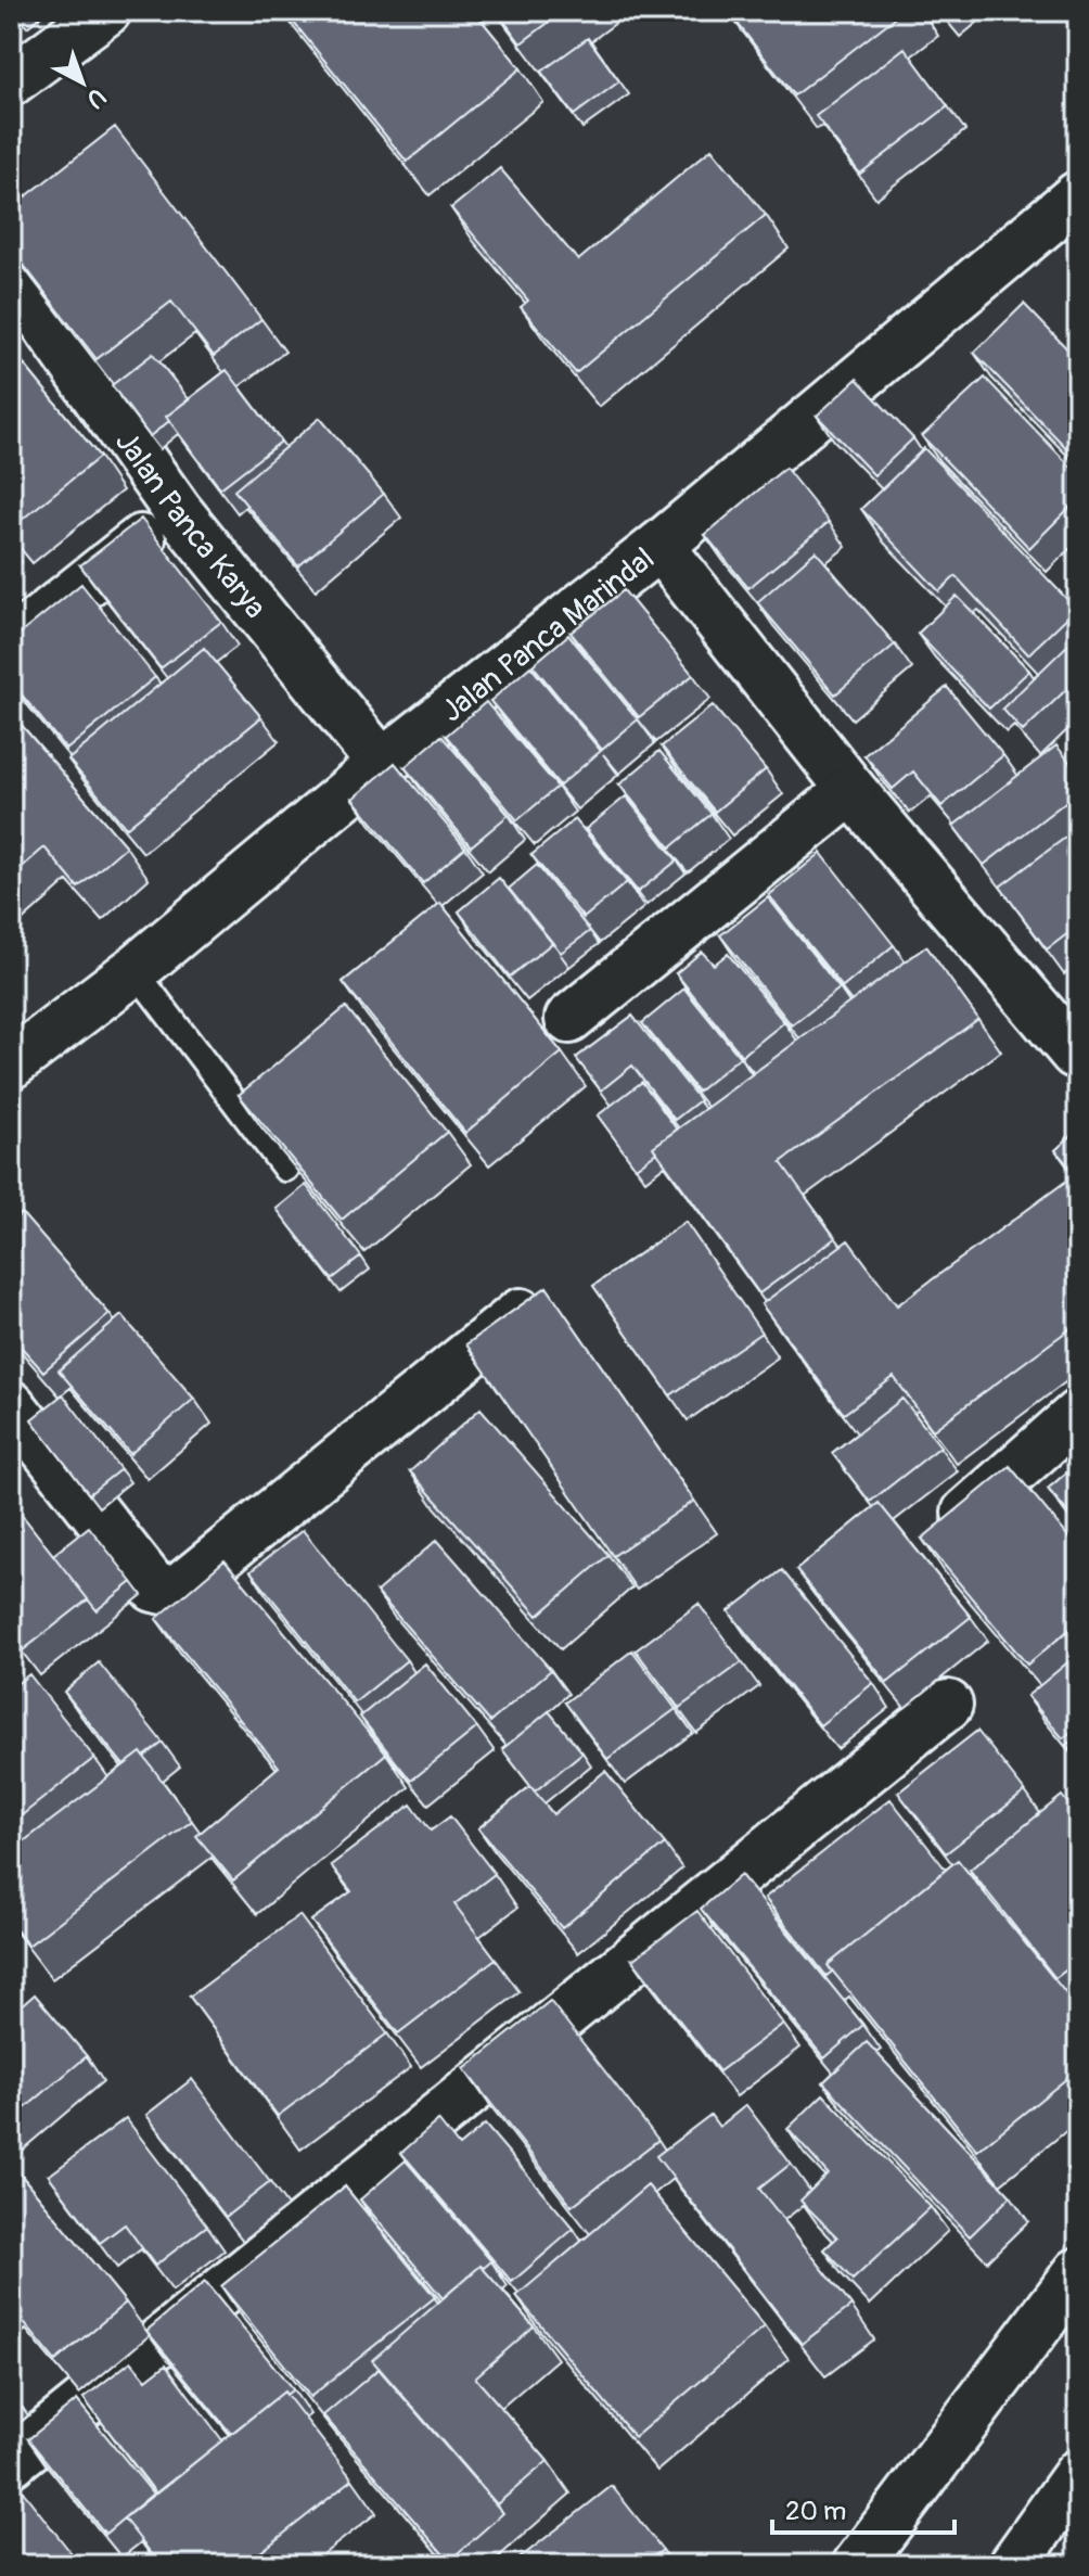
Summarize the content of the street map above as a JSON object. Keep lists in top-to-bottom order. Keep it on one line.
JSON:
{"streets":{"main road":["Jalan Panca Karya","Jalan Panca Marindal"]},"crossings":[["Jalan Panca Karya","Jalan Panca Marindal"]],"scale_bar":"20 m","north":"bottom right"}
